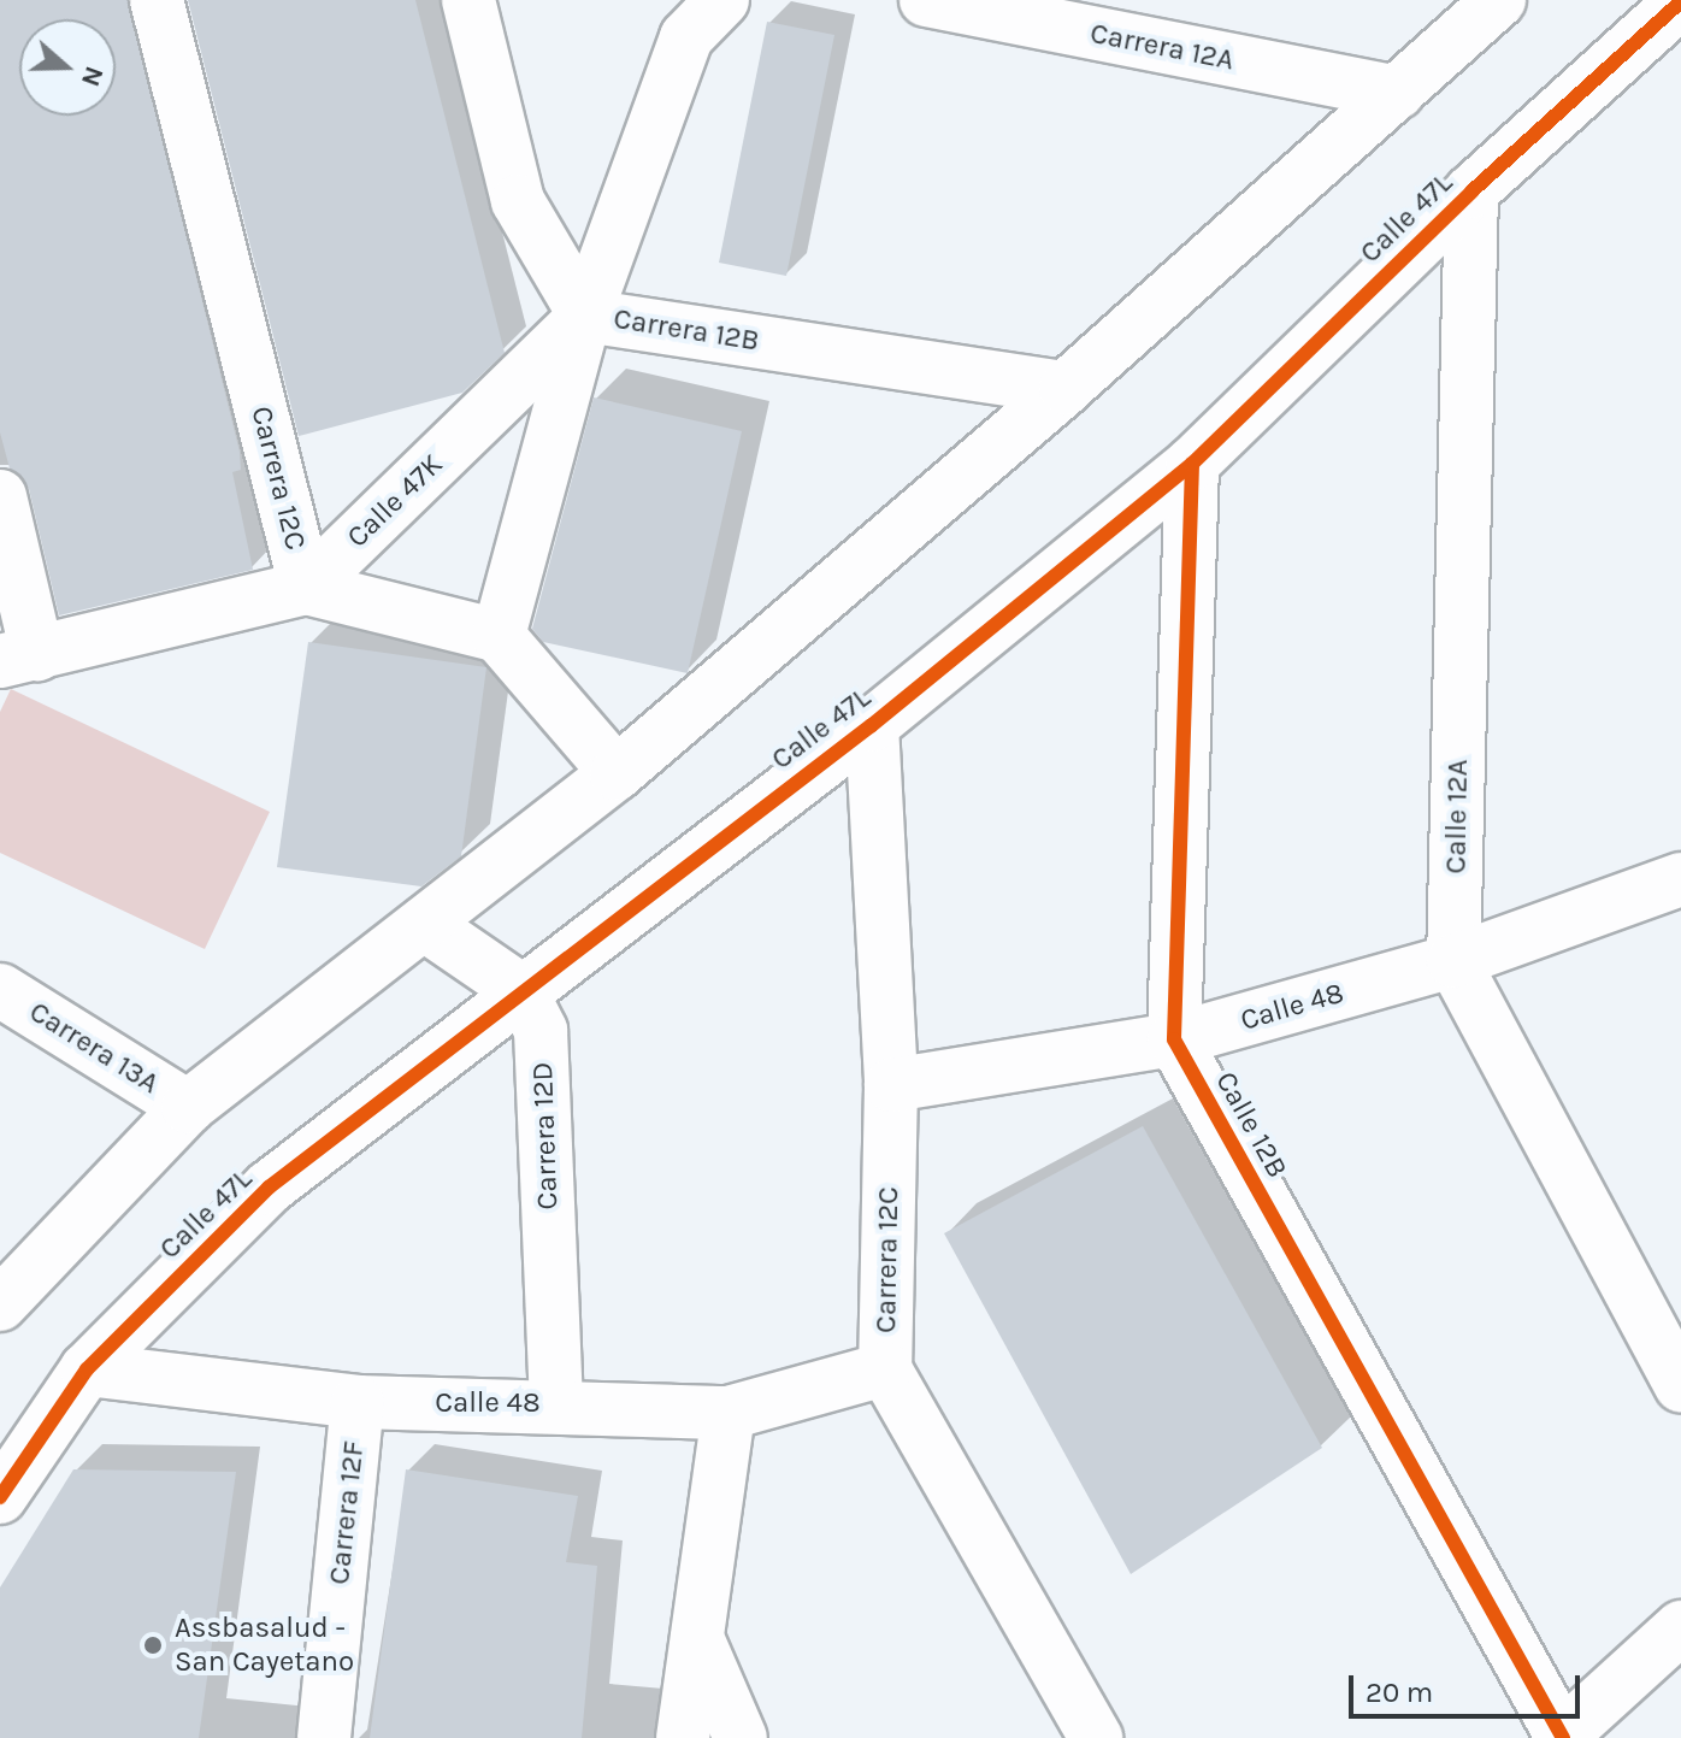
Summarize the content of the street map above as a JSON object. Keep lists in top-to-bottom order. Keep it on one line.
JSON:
{"streets":{"street":["Carrera 12A","Calle 47L","Carrera 12B","Carrera 12C","Calle 47K","Calle 12A","Calle 48","Carrera 13A","Calle 12B","Carrera 12D","Carrera 12F"]},"crossings":[["Calle 47L","Carrera 12C"],["Calle 47L","Calle 12A"],["Calle 47L","Calle 48"],["Calle 47L","Carrera 12D"],["Carrera 12B","Calle 47K"],["Carrera 12C","Calle 47K"],["Carrera 12C","Calle 48"],["Calle 12A","Calle 48"],["Calle 48","Calle 12B"],["Calle 48","Carrera 12D"],["Calle 48","Carrera 12F"]],"places":["Assbasalud - San Cayetano"],"scale_bar":"20 m","north":"right"}
